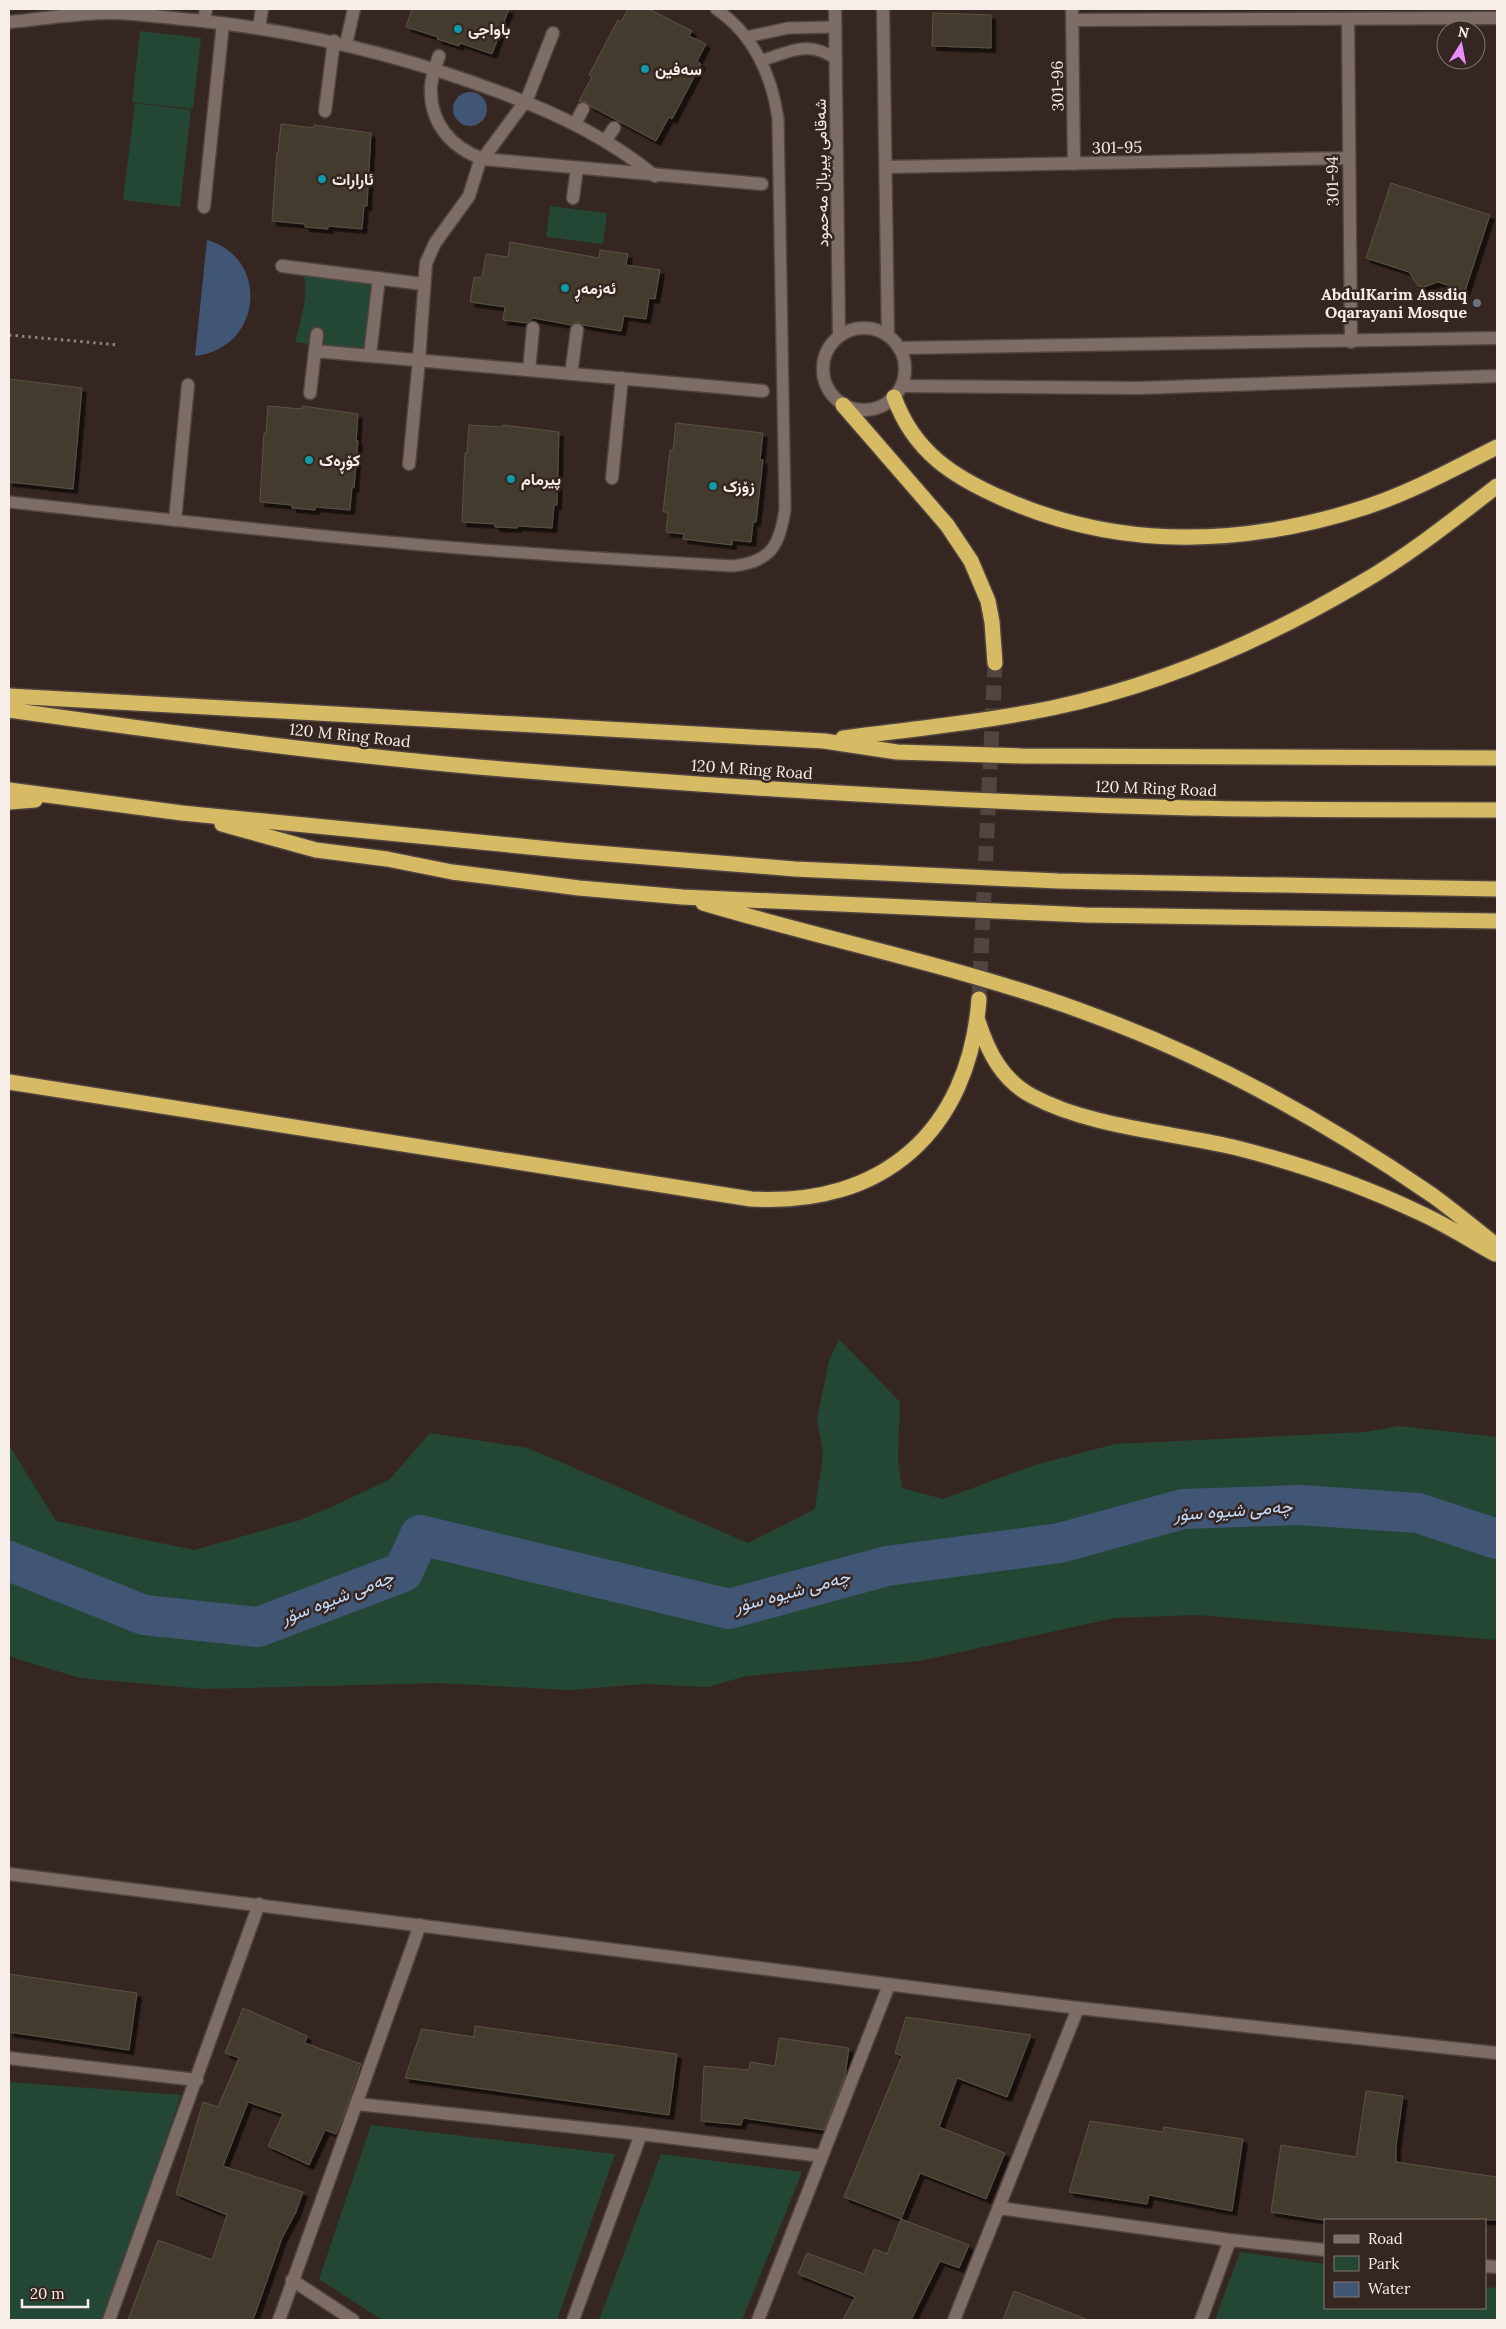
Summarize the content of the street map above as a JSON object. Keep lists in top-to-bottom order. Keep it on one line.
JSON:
{"streets":{"highway":["120 M Ring Road"],"street":["301-96","301-95","شەقامی پیرباڵ مەحمود","301-94"]},"crossings":[["301-96","301-95"],["301-95","301-94"]],"water":["چەمی شیوە سۆر"],"places":["باواجی","سەفین","ئارارات","ئەزمەڕ","AbdulKarim Assdiq Oqarayani Mosque","کۆڕەک","پیرمام","زۆزک"],"legend":["Road","Park","Water"],"scale_bar":"20 m","north":"top"}
